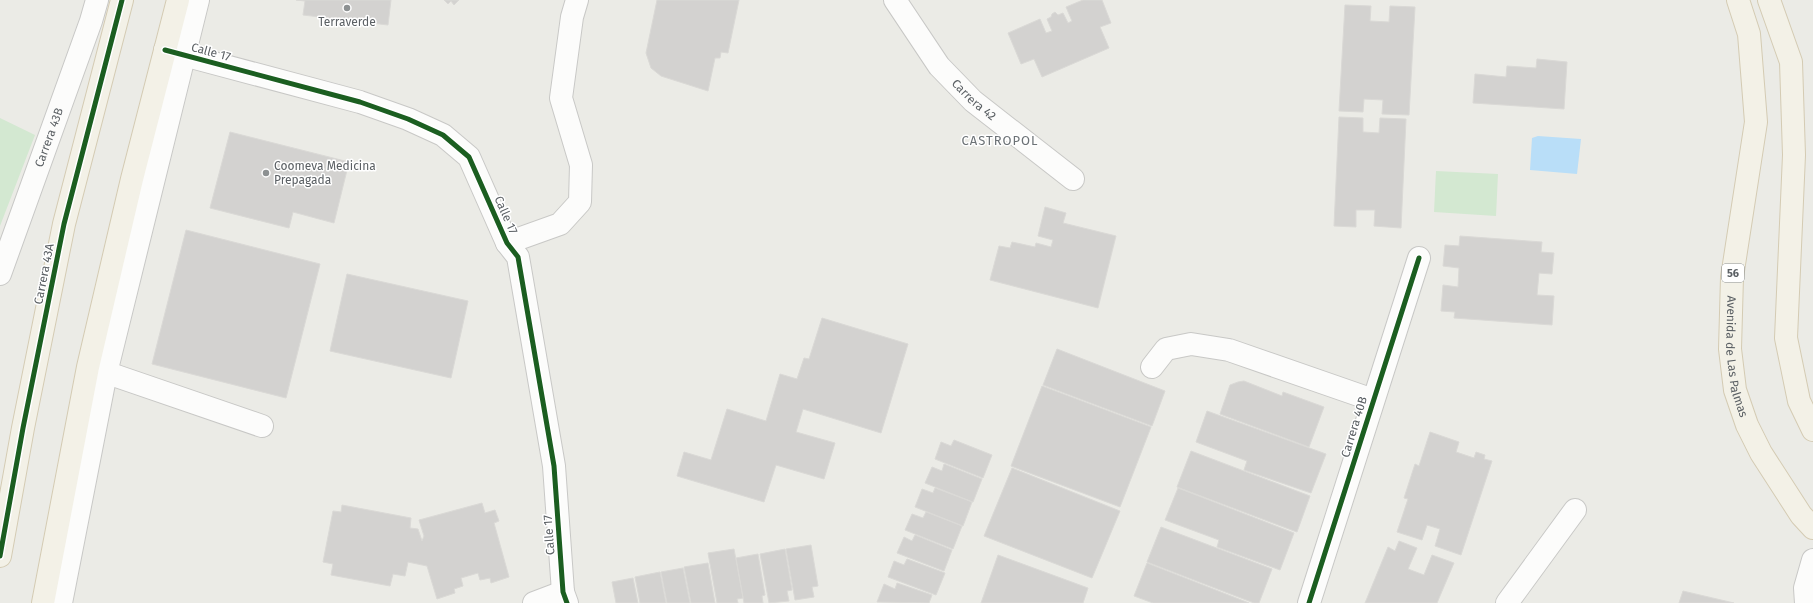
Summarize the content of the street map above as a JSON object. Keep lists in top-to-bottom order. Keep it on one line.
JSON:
{"streets":{"main road":["56","Carrera 43A","Avenida de Las Palmas"],"street":["Calle 17","Carrera 42","Carrera 43B","Carrera 40B"]},"districts":["CASTROPOL"],"places":["Terraverde","Coomeva Medicina Prepagada"]}
